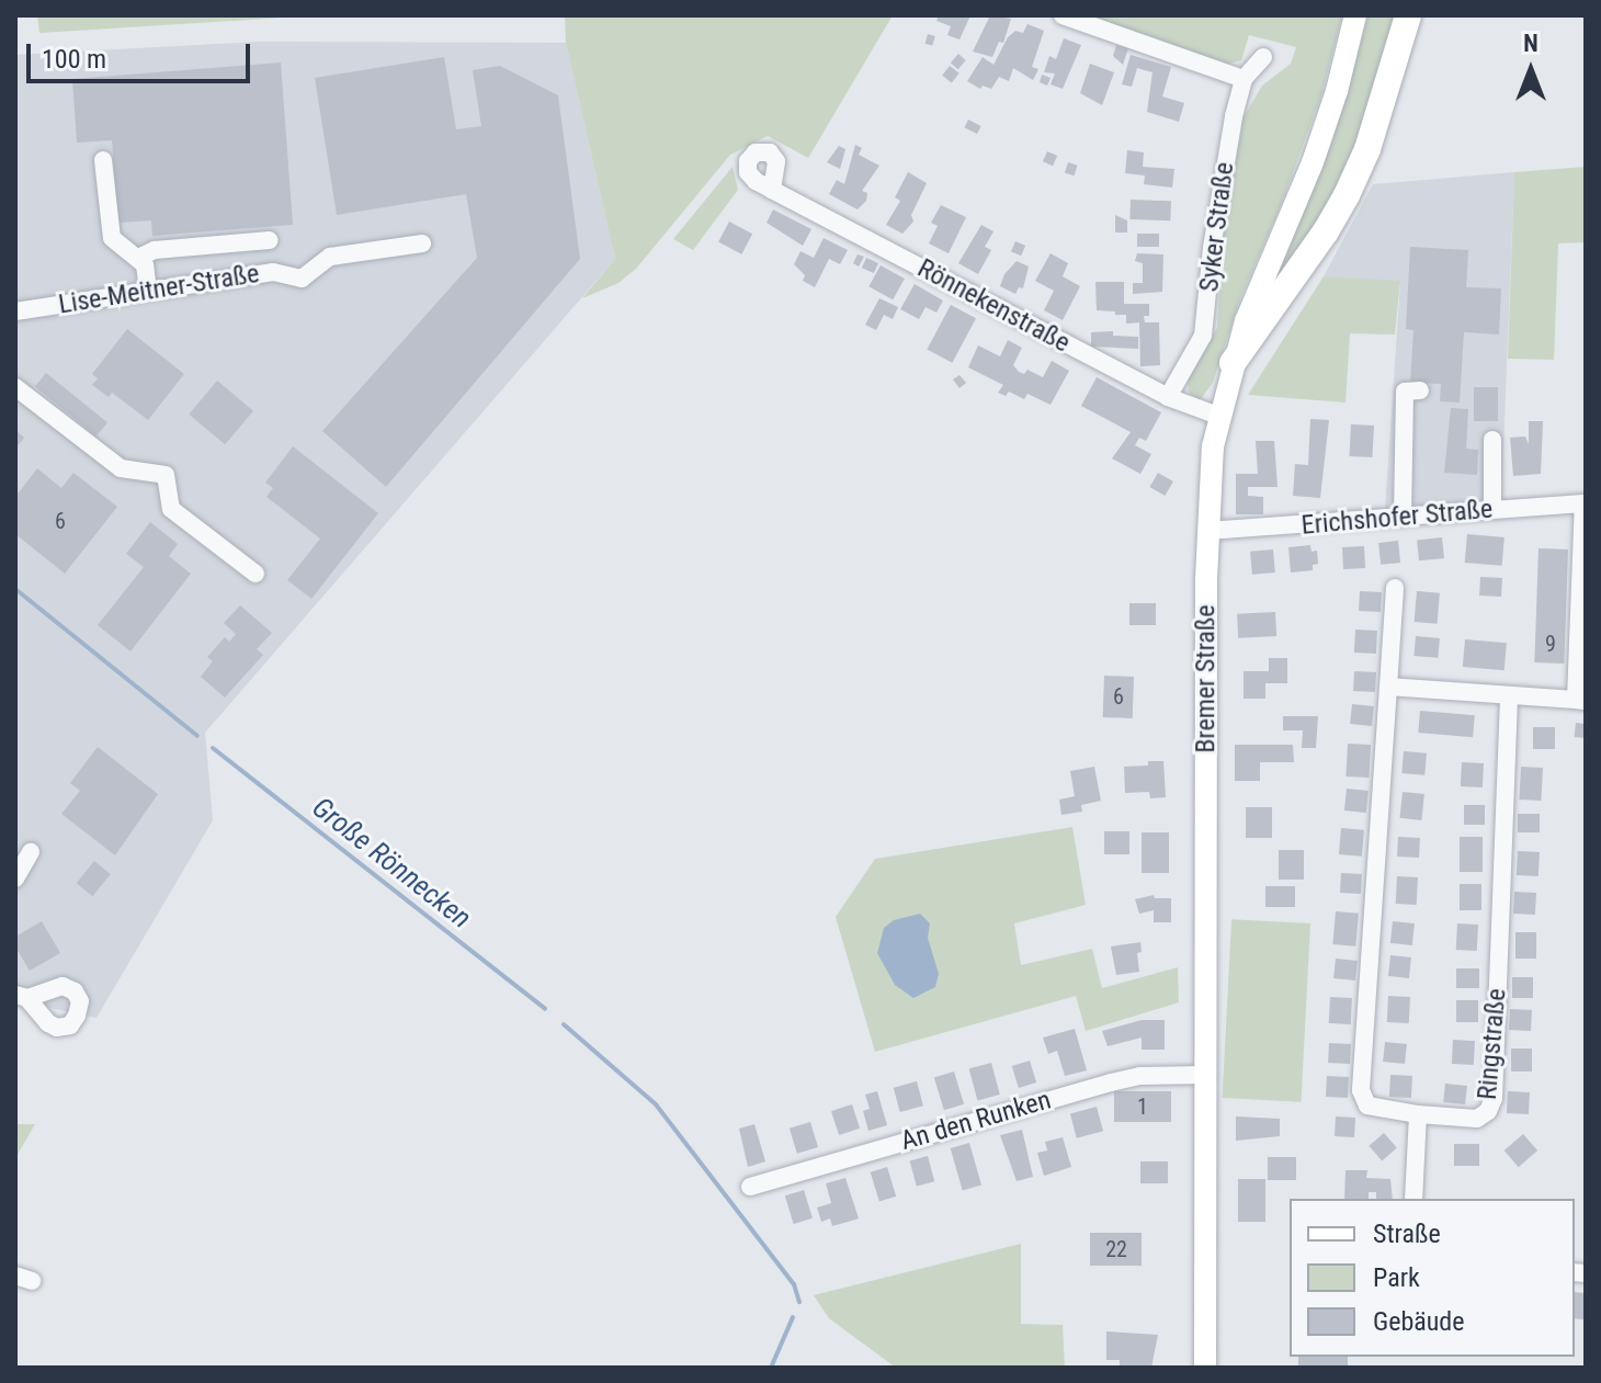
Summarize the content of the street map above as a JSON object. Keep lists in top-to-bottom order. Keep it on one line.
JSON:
{"streets":{"main road":["Bremer Straße"],"street":["Syker Straße","Lise-Meitner-Straße","Rönnekenstraße","Erichshofer Straße","Ringstraße","An den Runken"]},"crossings":[["Syker Straße","Rönnekenstraße"],["Rönnekenstraße","Bremer Straße"],["Erichshofer Straße","Bremer Straße"],["Bremer Straße","An den Runken"]],"water":["Große Rönnecken"],"house_numbers":["6","9","6","1","22"],"legend":["Straße","Park","Gebäude"],"scale_bar":"100 m","north":"top"}
